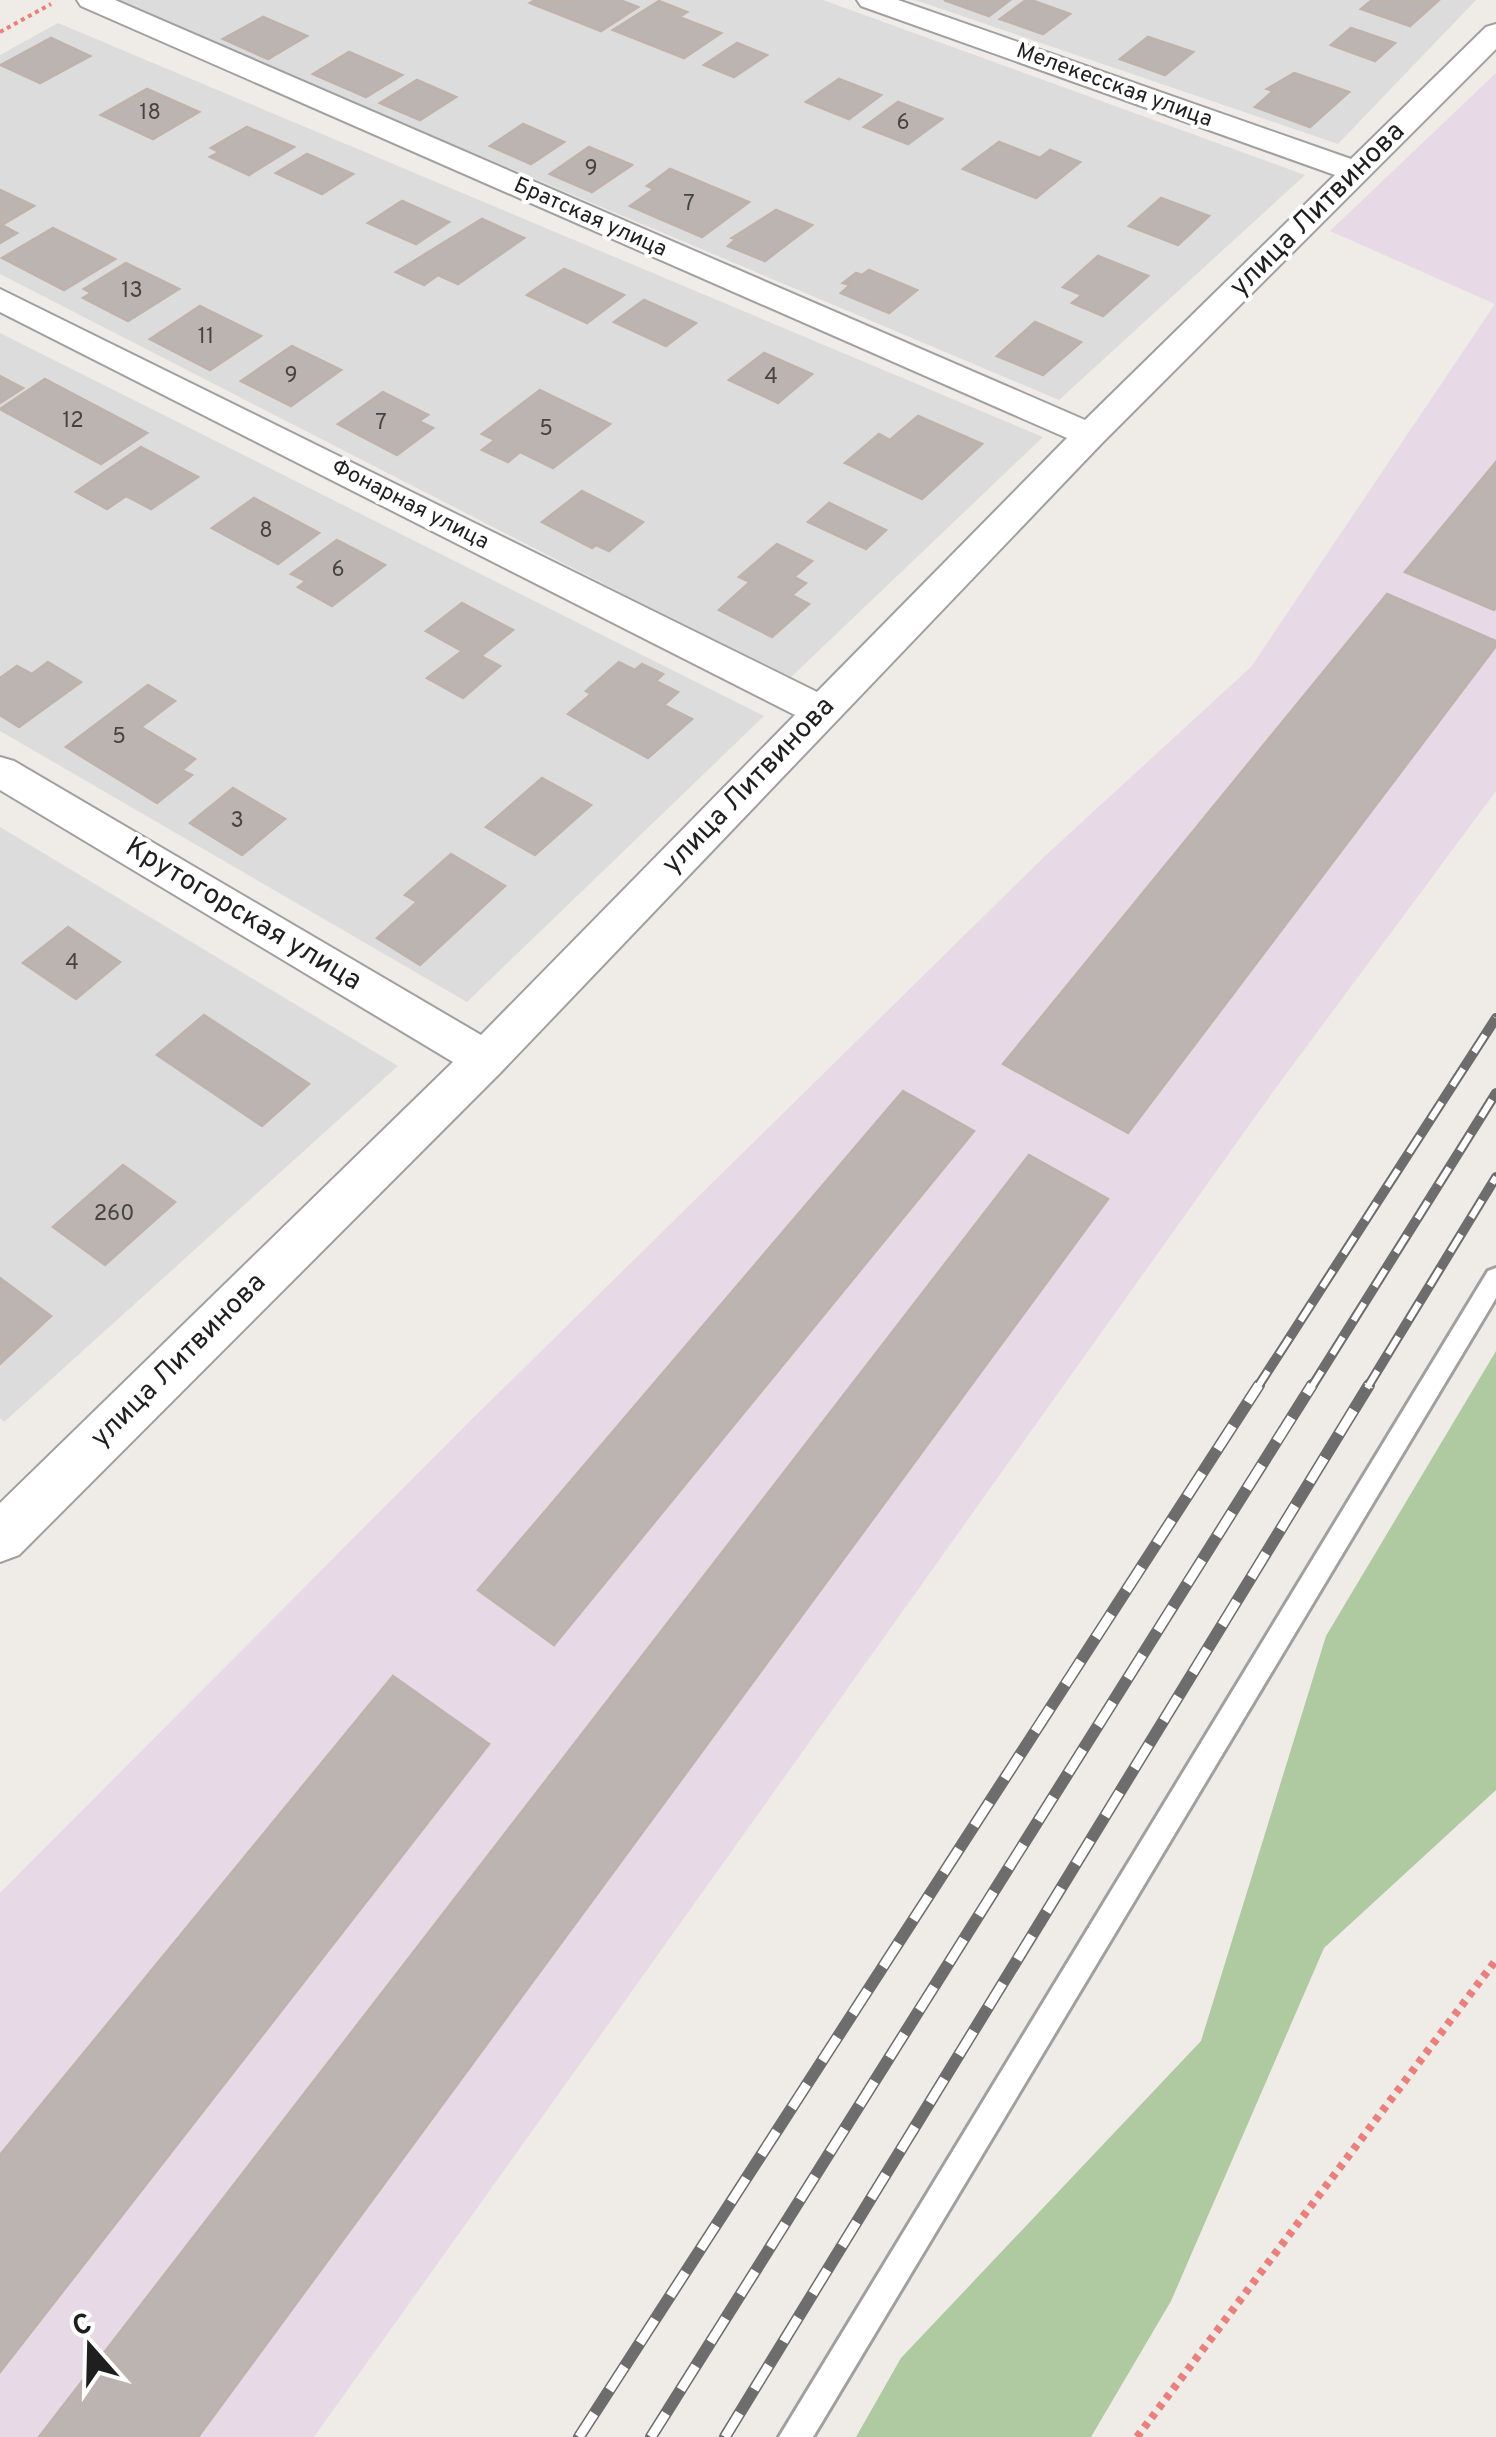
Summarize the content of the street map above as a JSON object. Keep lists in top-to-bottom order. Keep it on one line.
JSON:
{"streets":{"street":["Мелекесская улица","улица Литвинова","Братская улица","Фонарная улица","Крутогорская улица"]},"crossings":[["Мелекесская улица","улица Литвинова"],["улица Литвинова","Братская улица"],["улица Литвинова","Фонарная улица"],["улица Литвинова","Крутогорская улица"]],"house_numbers":["18","6","9","7","13","11","9","4","12","7","5","8","6","5","3","4","260"],"north":"top"}
